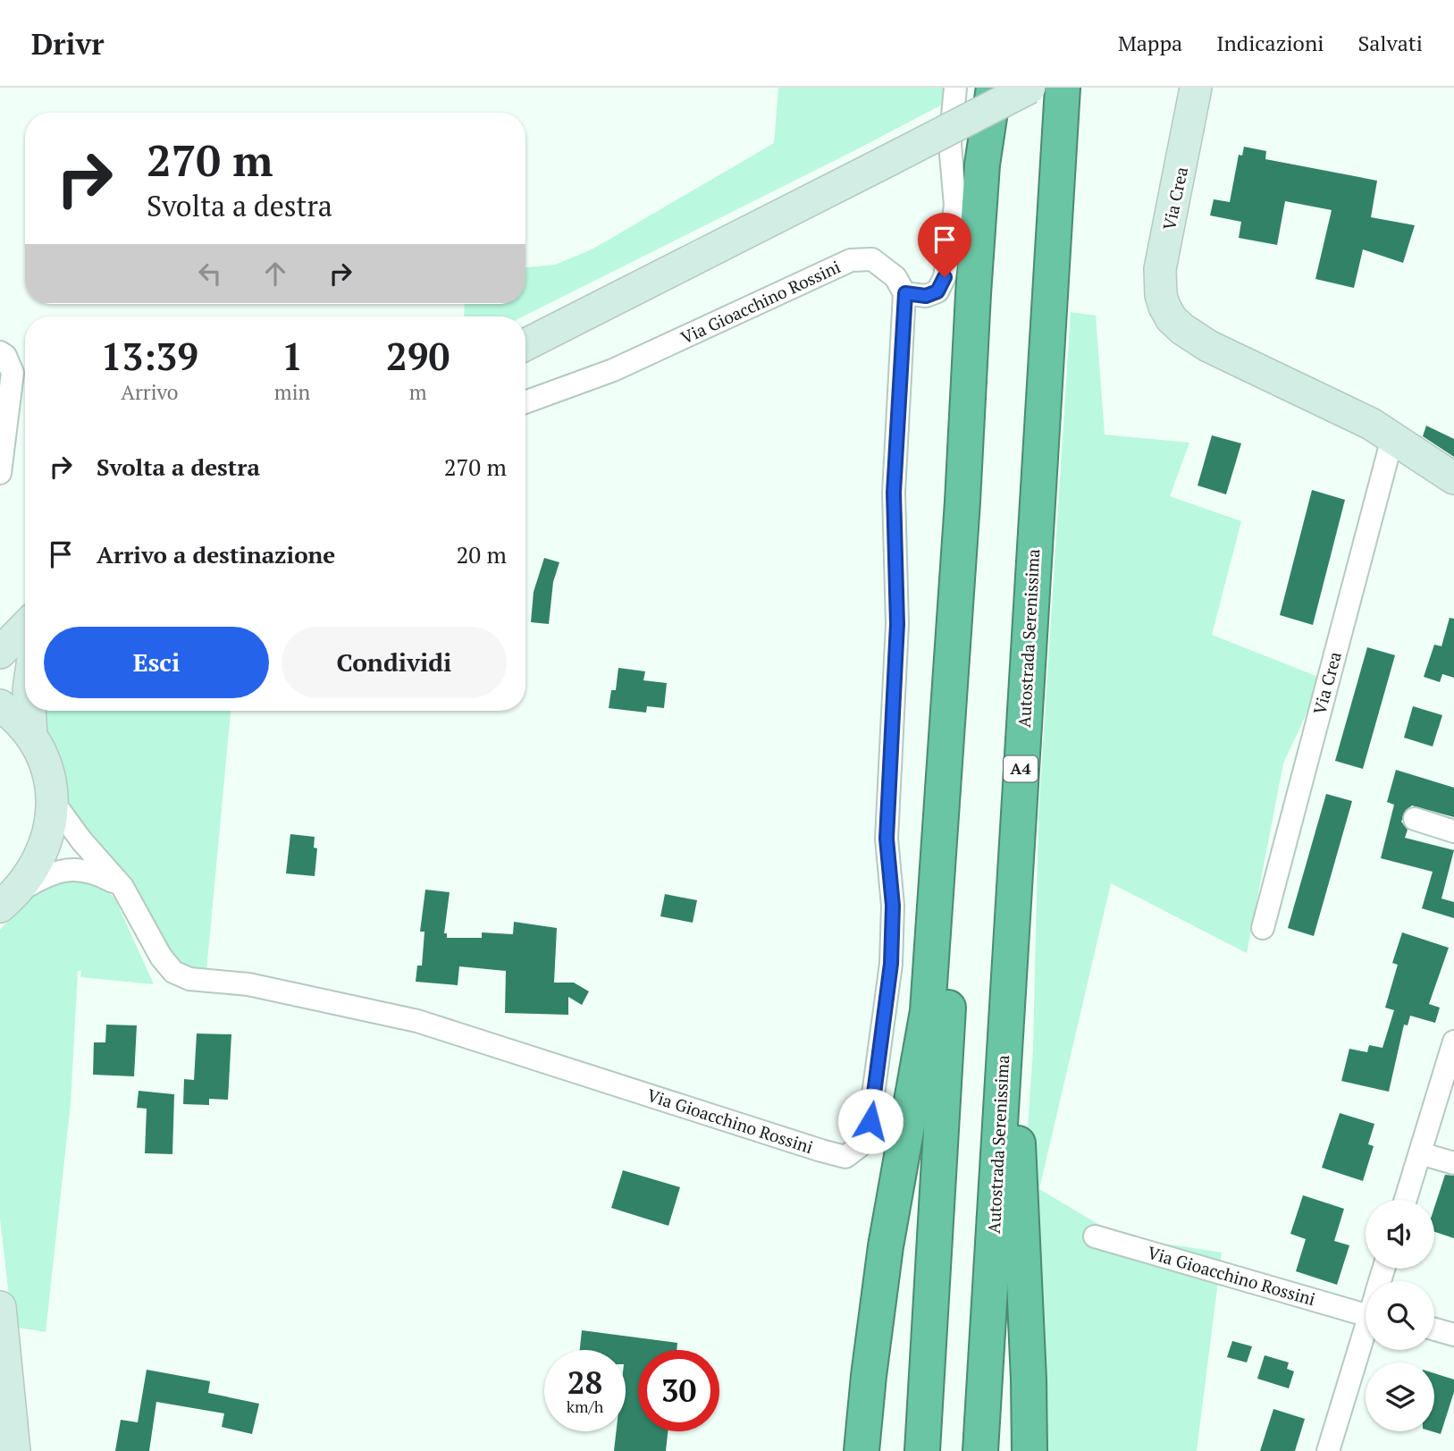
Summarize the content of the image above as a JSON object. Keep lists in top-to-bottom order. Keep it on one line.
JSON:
{"streets":{"highway":["Autostrada Serenissima","A4"],"main road":["Via Crea"],"street":["Via Gioacchino Rossini"]},"page":{"header":"Drivr","nav":["Mappa","Indicazioni","Salvati"],"turn":["270 m","Svolta a destra"],"eta":["13:39","Arrivo","1","min","290","m"],"list":[{"name":"Svolta a destra","value":"270 m"},{"name":"Arrivo a destinazione","value":"20 m"}],"buttons":["Esci","Condividi"],"speed":"28 km/h","limit":"30"}}
